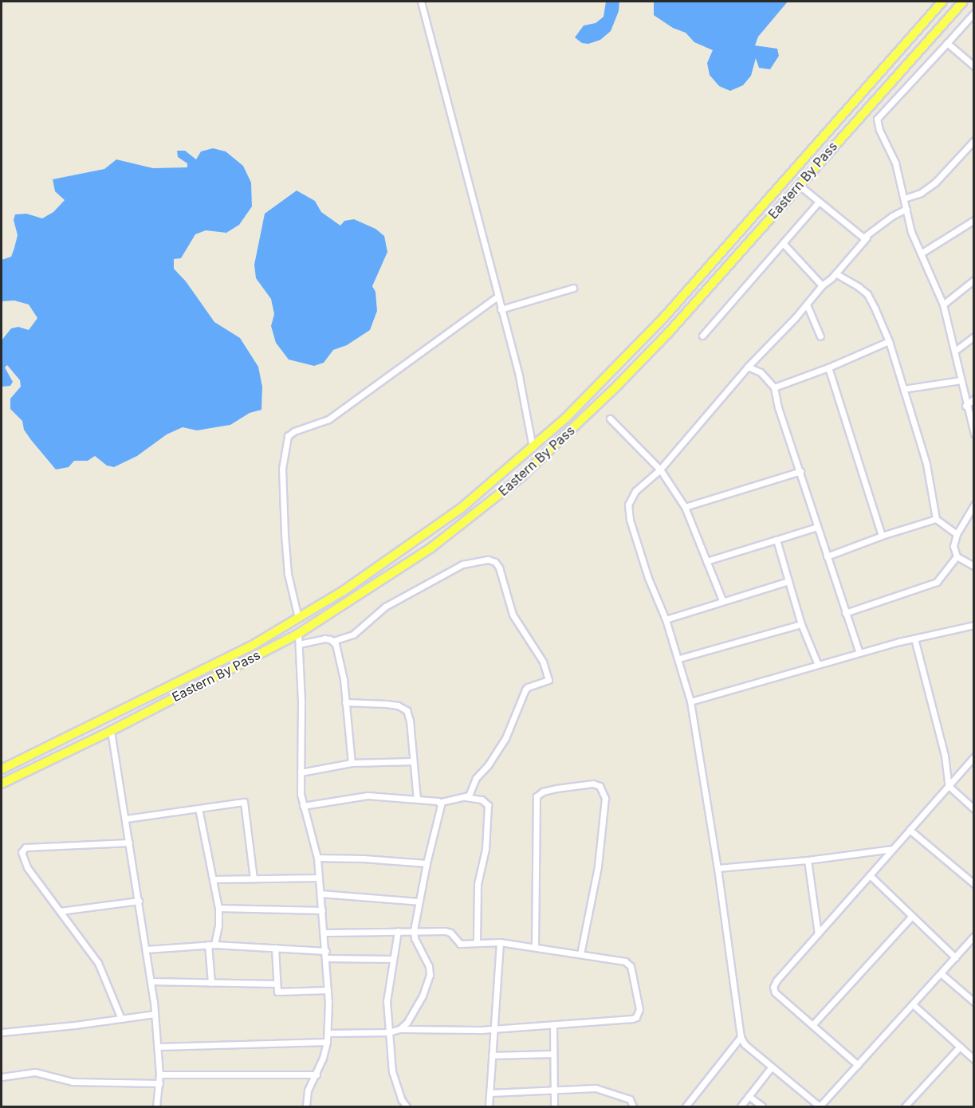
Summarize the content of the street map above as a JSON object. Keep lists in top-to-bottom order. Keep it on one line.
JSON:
{"streets":{"main road":["Eastern By Pass"]}}
